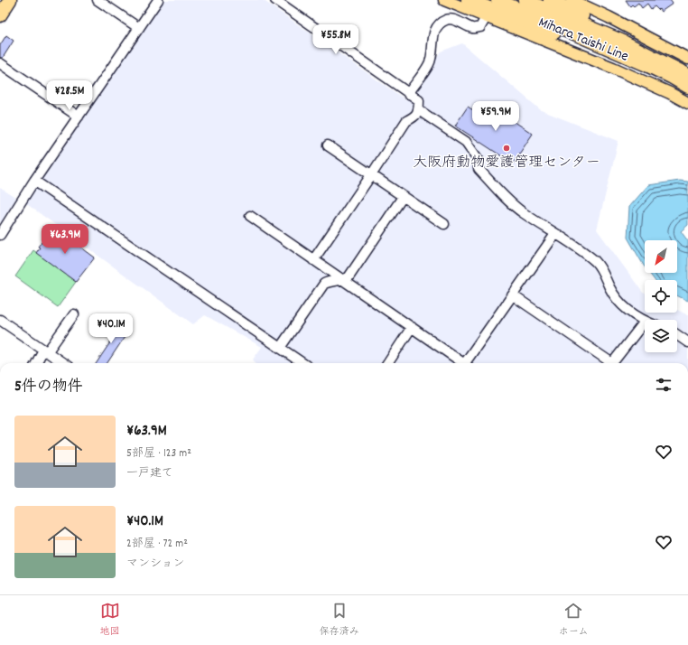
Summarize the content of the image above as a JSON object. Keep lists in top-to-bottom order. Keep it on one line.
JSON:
{"streets":{"main road":["Mihara Taishi Line"]},"places":["大阪府動物愛護管理センター"],"north":"bottom left","page":{"price":["¥55.8M","¥28.5M","¥59.9M","¥63.9M","¥40.1M"],"heading":"5件の物件","list":[{"name":"¥63.9M","note":"5部屋 · 123 m² · 一戸建て"},{"name":"¥40.1M","note":"2部屋 · 72 m² · マンション"}],"tabs":["地図","保存済み","ホーム"]}}
